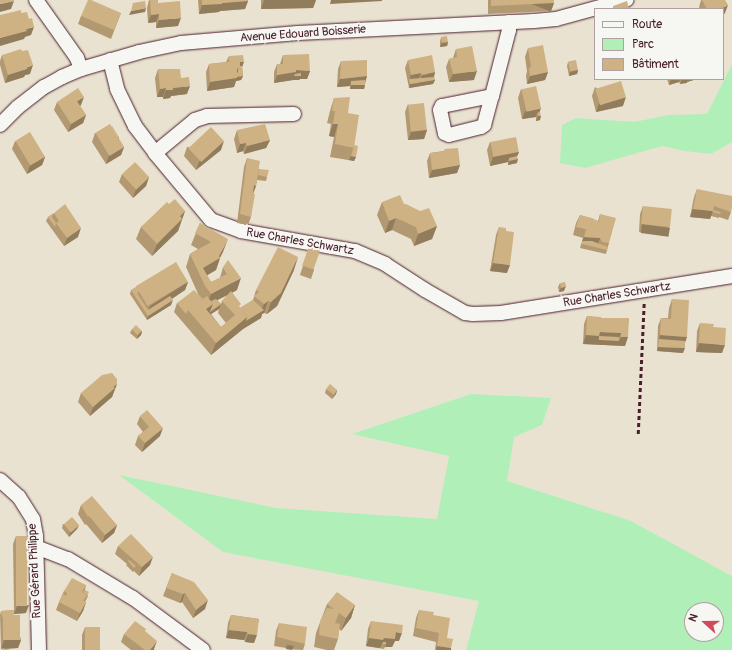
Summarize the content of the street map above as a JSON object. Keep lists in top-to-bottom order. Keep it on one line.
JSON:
{"streets":{"street":["Avenue Edouard Boisserie","Rue Charles Schwartz","Rue Gérard Philippe"]},"crossings":[["Avenue Edouard Boisserie","Rue Charles Schwartz"]],"legend":["Route","Parc","Bâtiment"],"north":"left"}
